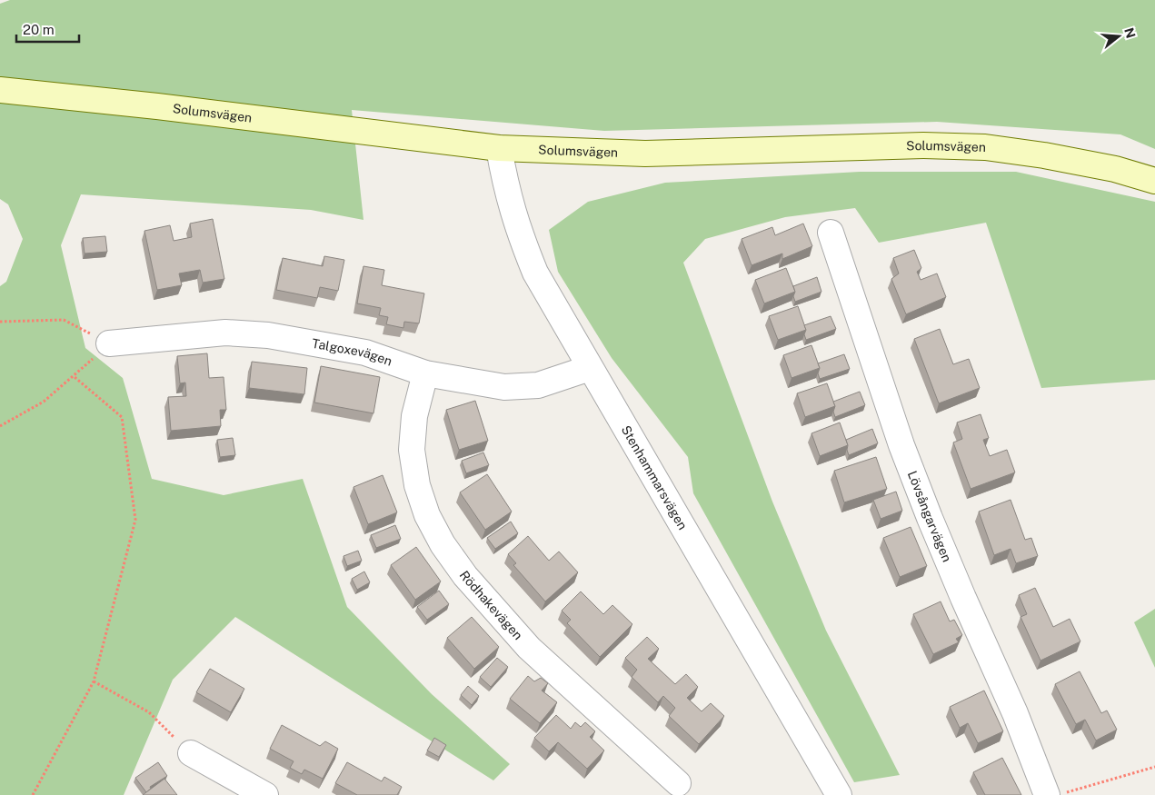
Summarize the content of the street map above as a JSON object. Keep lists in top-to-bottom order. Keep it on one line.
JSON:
{"streets":{"main road":["Solumsvägen"],"street":["Talgoxevägen","Stenhammarsvägen","Lövsångarvägen","Rödhakevägen"]},"crossings":[["Solumsvägen","Stenhammarsvägen"],["Talgoxevägen","Stenhammarsvägen"],["Talgoxevägen","Rödhakevägen"]],"scale_bar":"20 m","north":"right"}
